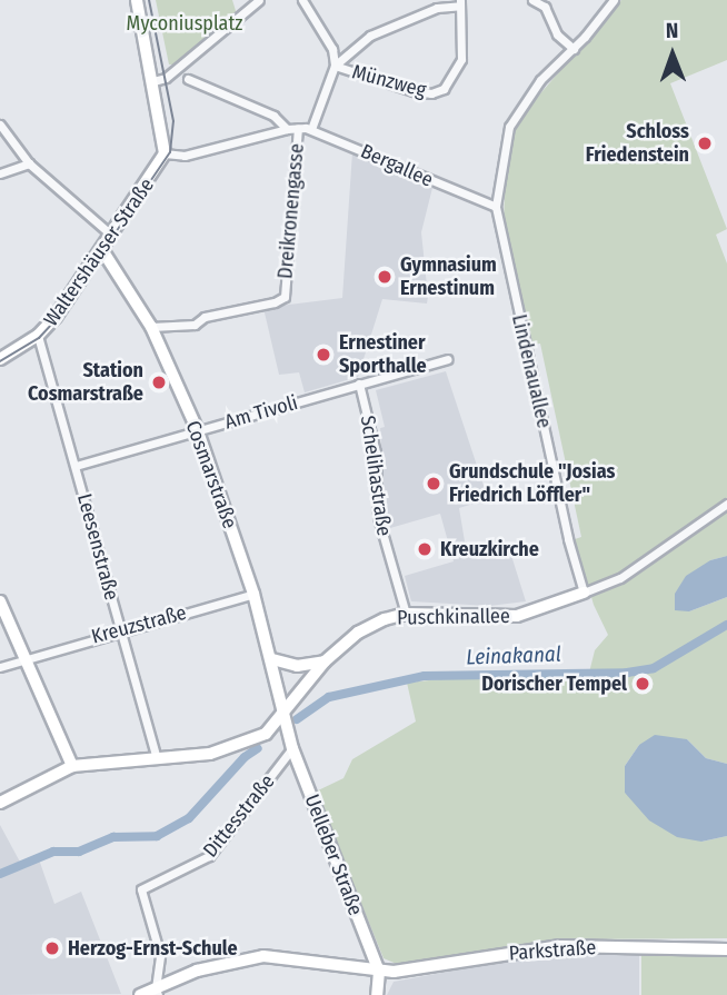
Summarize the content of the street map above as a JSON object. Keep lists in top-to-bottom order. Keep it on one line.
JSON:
{"streets":{"street":["Münzweg","Bergallee","Dreikronengasse","Waltershäuser Straße","Lindenauallee","Am Tivoli","Cosmarstraße","Schelihastraße","Leesenstraße","Puschkinallee","Kreuzstraße","Dittesstraße","Uelleber Straße","Parkstraße"]},"crossings":[["Bergallee","Dreikronengasse"],["Bergallee","Lindenauallee"],["Dreikronengasse","Cosmarstraße"],["Waltershäuser Straße","Cosmarstraße"],["Waltershäuser Straße","Leesenstraße"],["Lindenauallee","Puschkinallee"],["Am Tivoli","Cosmarstraße"],["Am Tivoli","Schelihastraße"],["Am Tivoli","Leesenstraße"],["Cosmarstraße","Puschkinallee"],["Cosmarstraße","Kreuzstraße"],["Cosmarstraße","Uelleber Straße"],["Schelihastraße","Puschkinallee"],["Leesenstraße","Puschkinallee"],["Leesenstraße","Kreuzstraße"],["Puschkinallee","Uelleber Straße"],["Dittesstraße","Uelleber Straße"],["Dittesstraße","Parkstraße"],["Uelleber Straße","Parkstraße"]],"water":["Leinakanal"],"parks":["Myconiusplatz"],"places":["Schloss Friedenstein","Gymnasium Ernestinum","Ernestiner Sporthalle","Station Cosmarstraße","Grundschule \"Josias Friedrich Löffler\"","Kreuzkirche","Dorischer Tempel","Herzog-Ernst-Schule"],"north":"top"}
